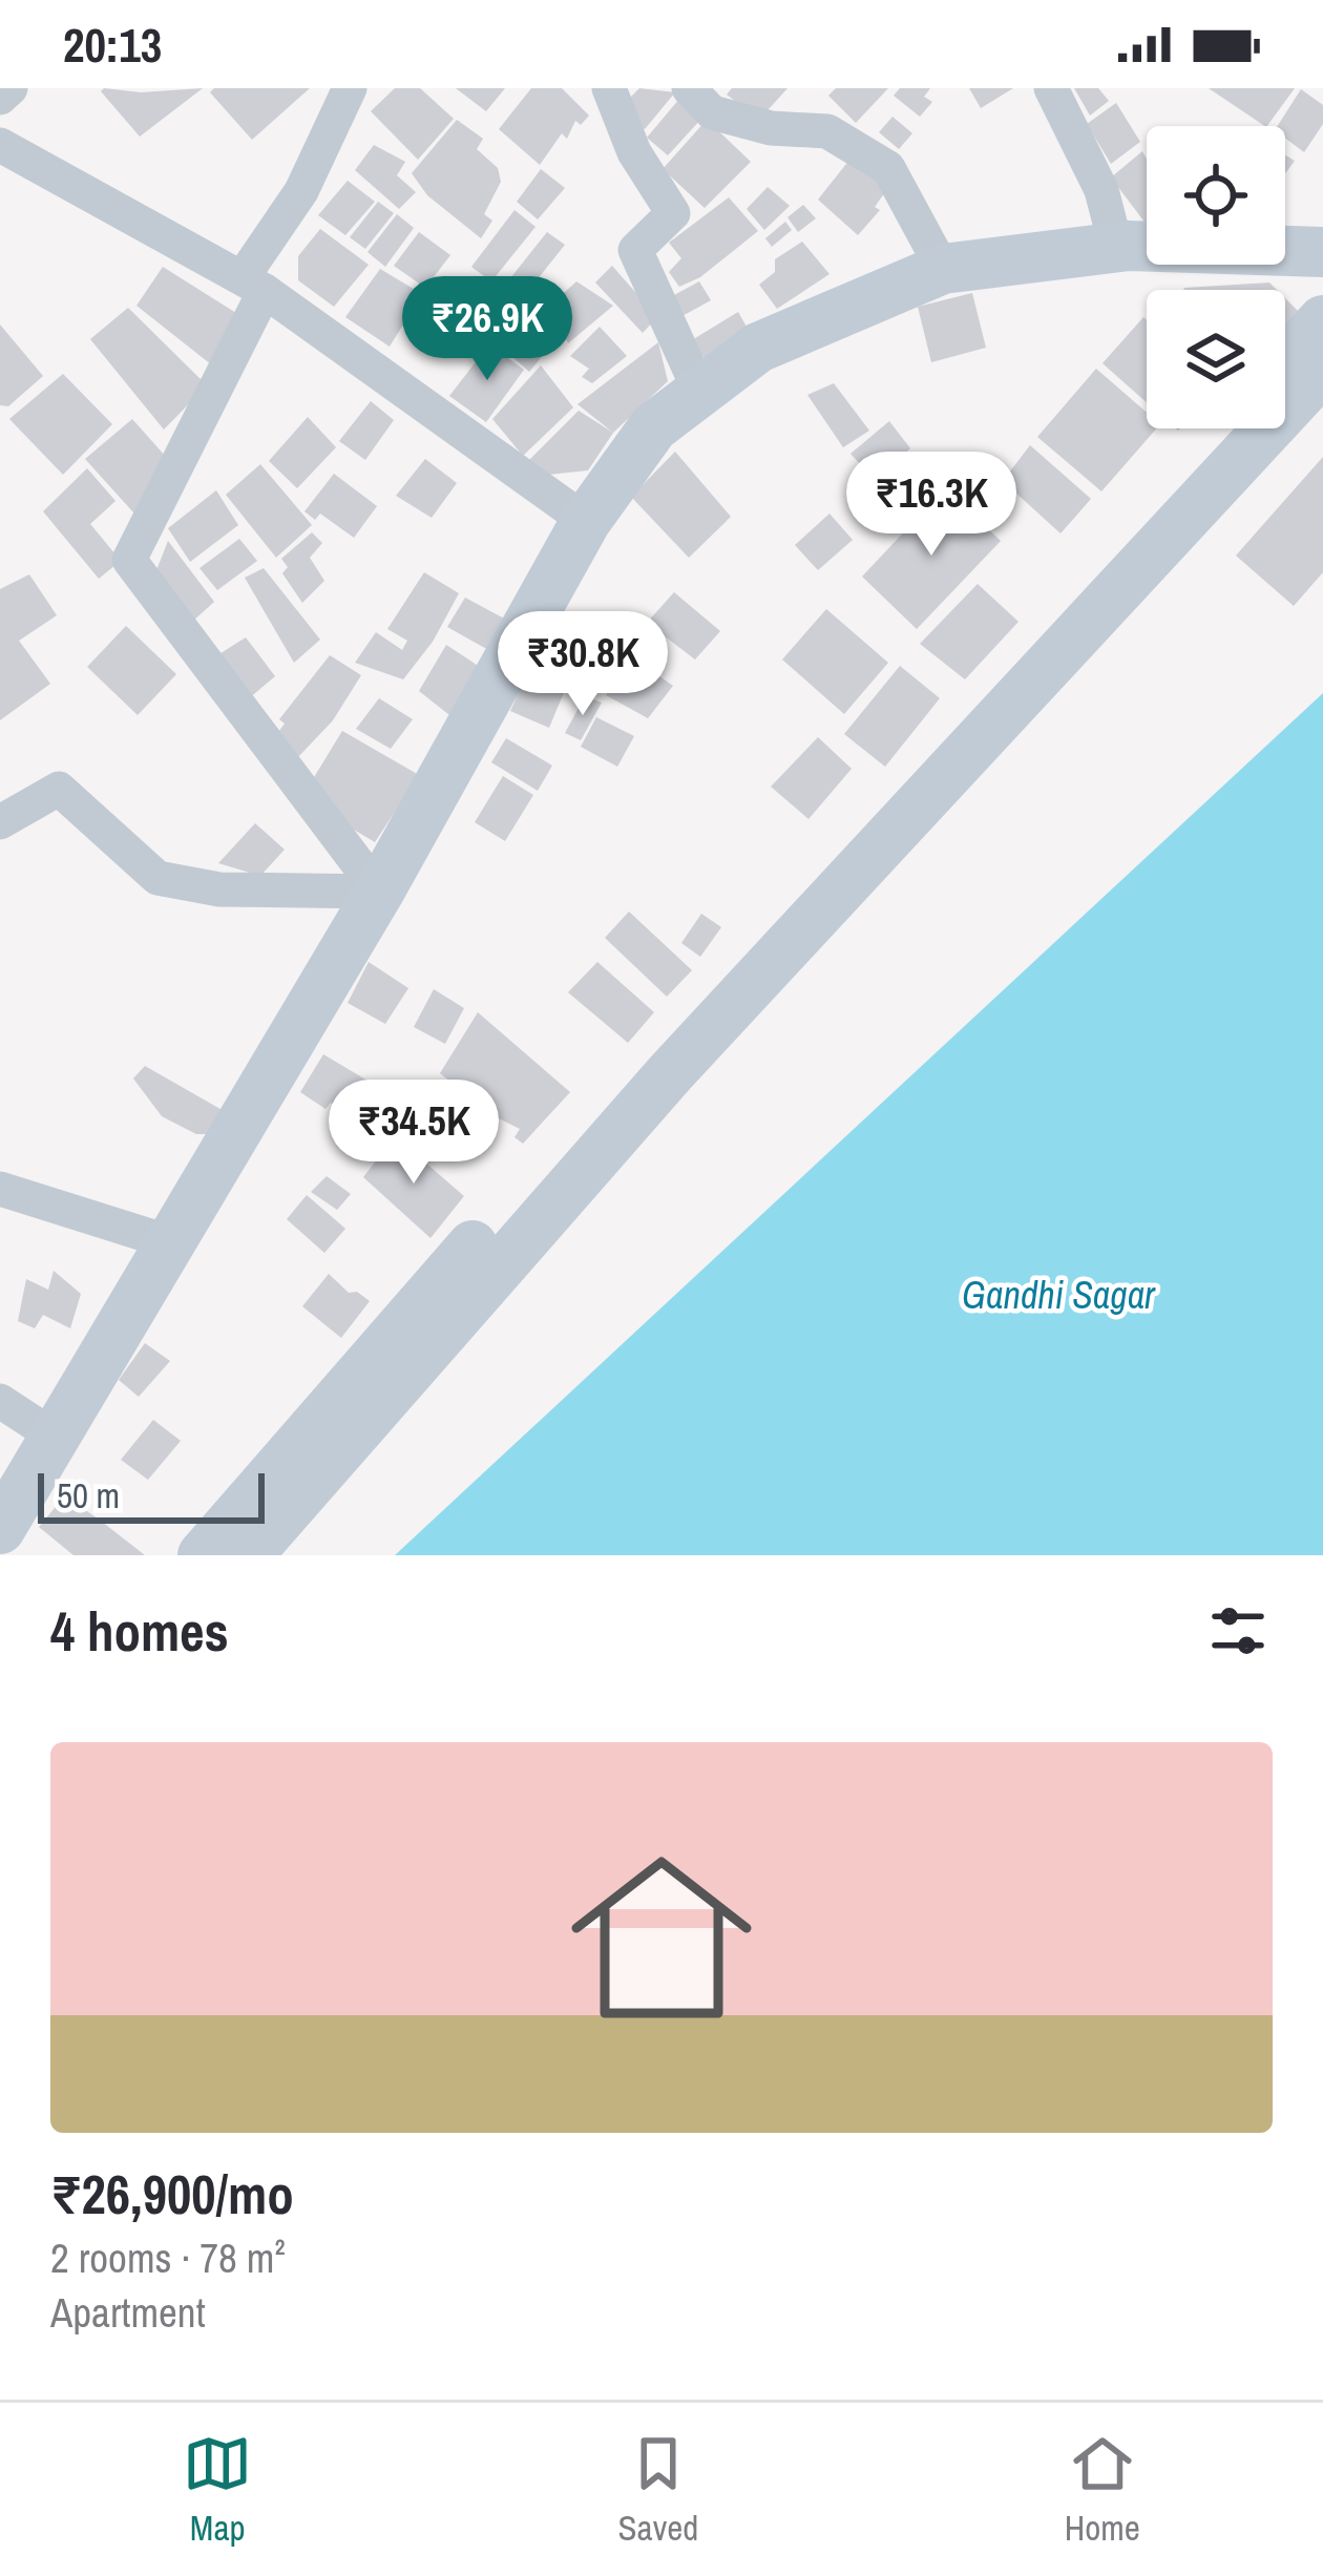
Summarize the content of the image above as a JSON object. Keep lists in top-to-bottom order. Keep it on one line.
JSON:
{"water":["Gandhi Sagar"],"scale_bar":"50 m","page":{"status":"20:13","price":["₹26.9K","₹16.3K","₹30.8K","₹34.5K"],"scale":"50 m","heading":"4 homes","list":[{"name":"₹26,900/mo","note":"2 rooms · 78 m² · Apartment"}],"tabs":["Map","Saved","Home"]}}
